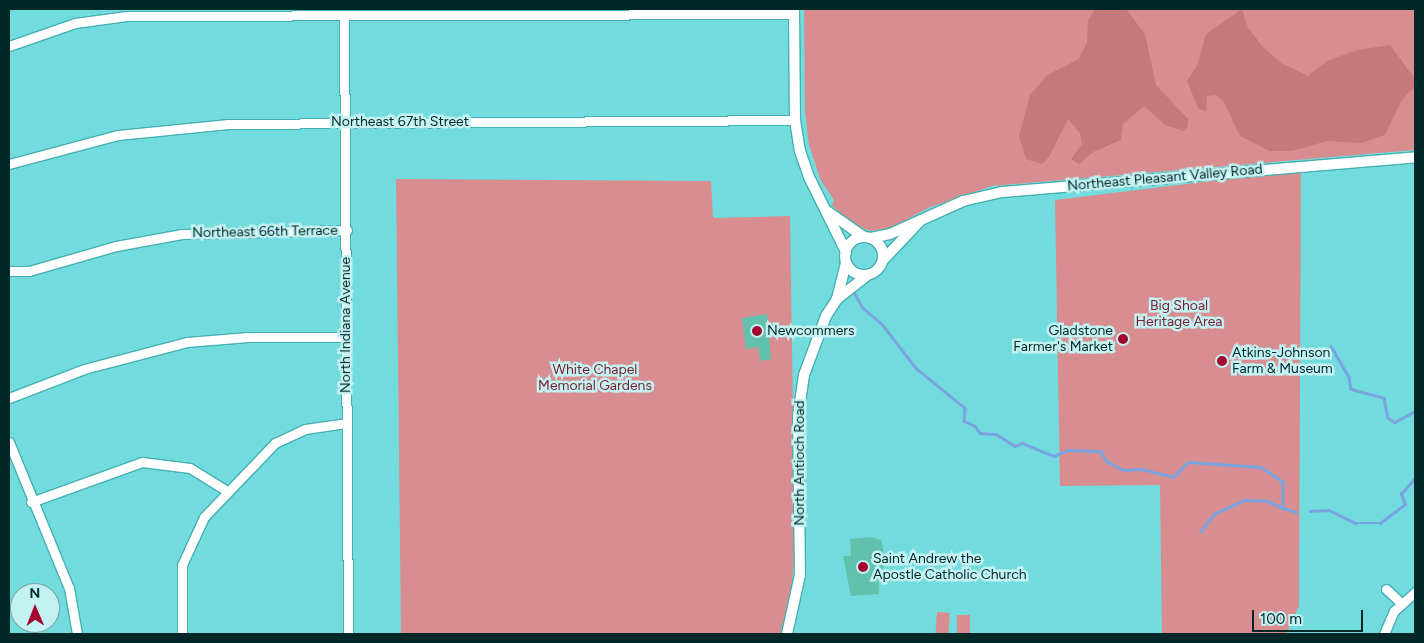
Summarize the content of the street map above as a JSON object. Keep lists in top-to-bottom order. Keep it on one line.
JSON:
{"streets":{"street":["Northeast 67th Street","Northeast Pleasant Valley Road","Northeast 66th Terrace","North Indiana Avenue","North Antioch Road"]},"crossings":[["Northeast 67th Street","North Indiana Avenue"],["Northeast Pleasant Valley Road","North Antioch Road"],["Northeast 66th Terrace","North Indiana Avenue"]],"parks":["Big Shoal Heritage Area","White Chapel Memorial Gardens"],"places":["Newcommers","Gladstone Farmer's Market","Atkins-Johnson Farm & Museum","Saint Andrew the Apostle Catholic Church"],"scale_bar":"100 m","north":"top"}
